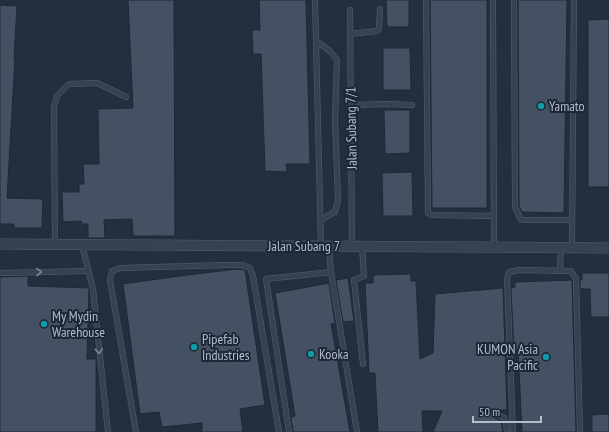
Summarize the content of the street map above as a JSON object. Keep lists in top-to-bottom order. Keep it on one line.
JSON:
{"streets":{"street":["Jalan Subang 7"],"lane":["Jalan Subang 7/1"]},"crossings":[["Jalan Subang 7/1","Jalan Subang 7"]],"places":["Yamato","My Mydin Warehouse","Pipefab Industries","Kooka","KUMON Asia Pacific"],"scale_bar":"50 m"}
